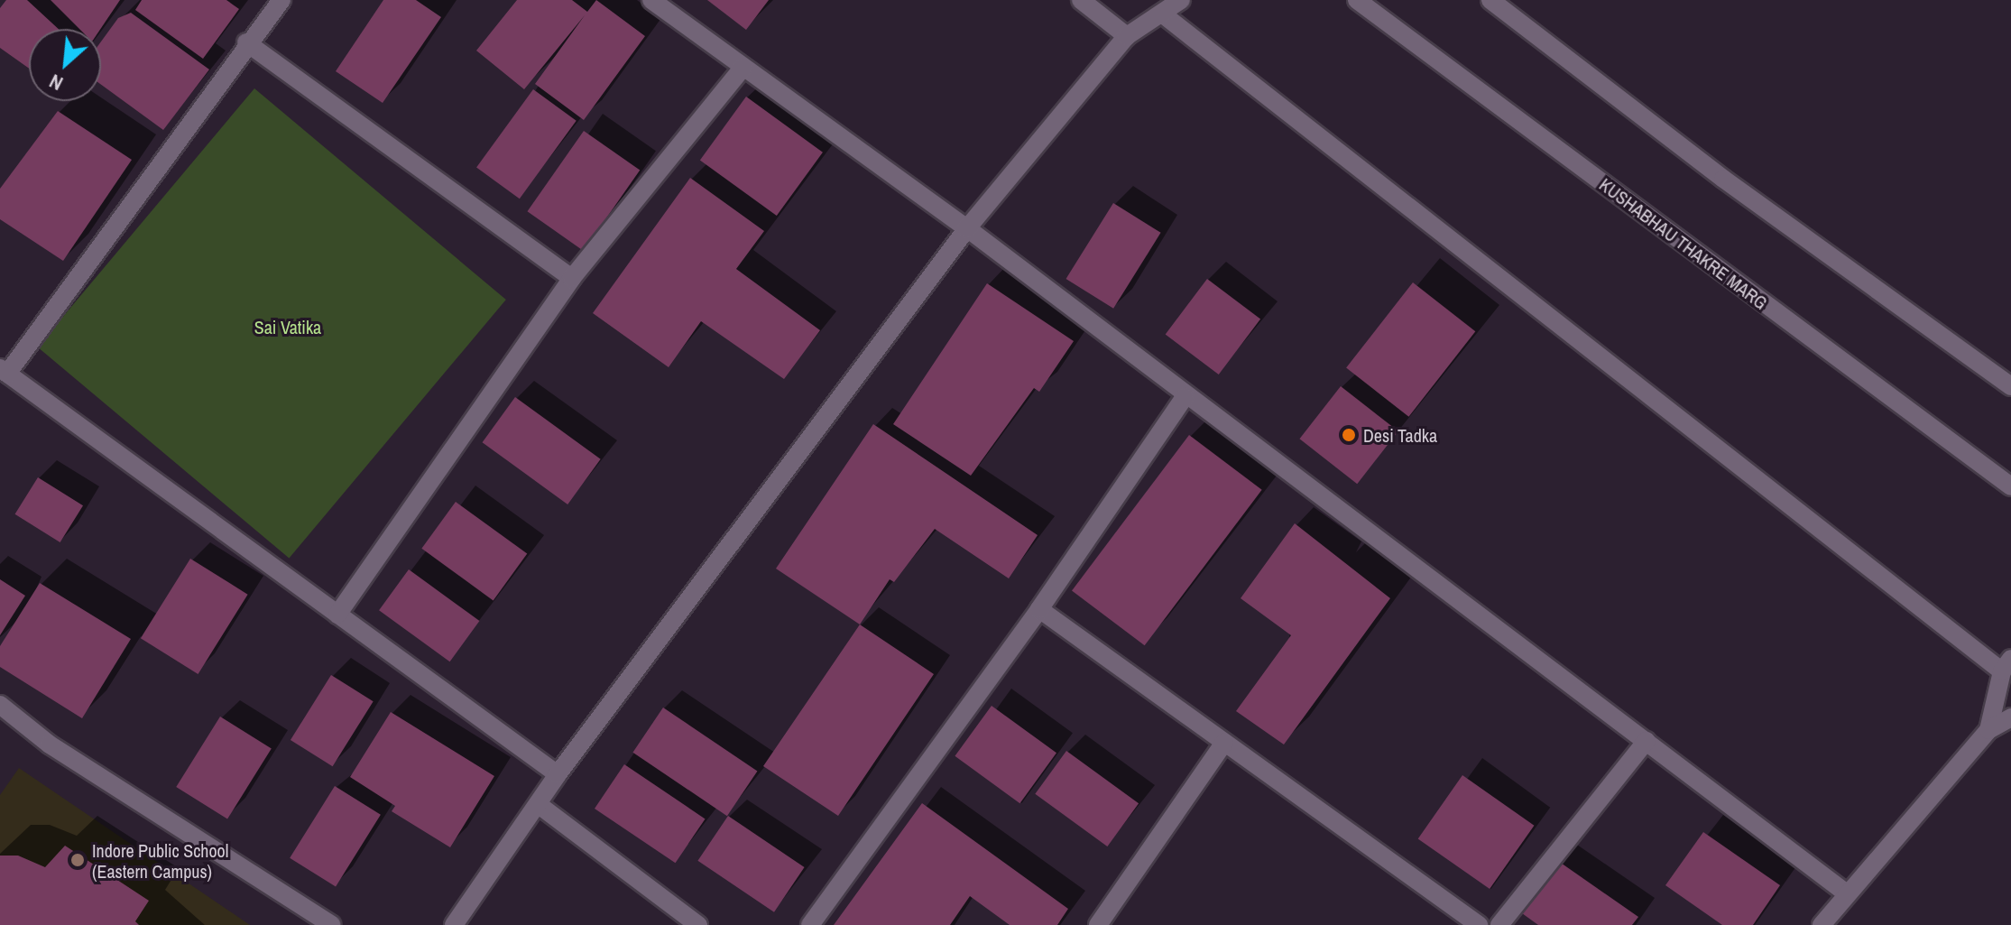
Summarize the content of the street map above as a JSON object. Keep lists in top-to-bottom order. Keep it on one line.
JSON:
{"streets":{"street":["KUSHABHAU THAKRE MARG"]},"parks":["Sai Vatika"],"places":["Desi Tadka","Indore Public School (Eastern Campus)"],"north":"bottom left"}
